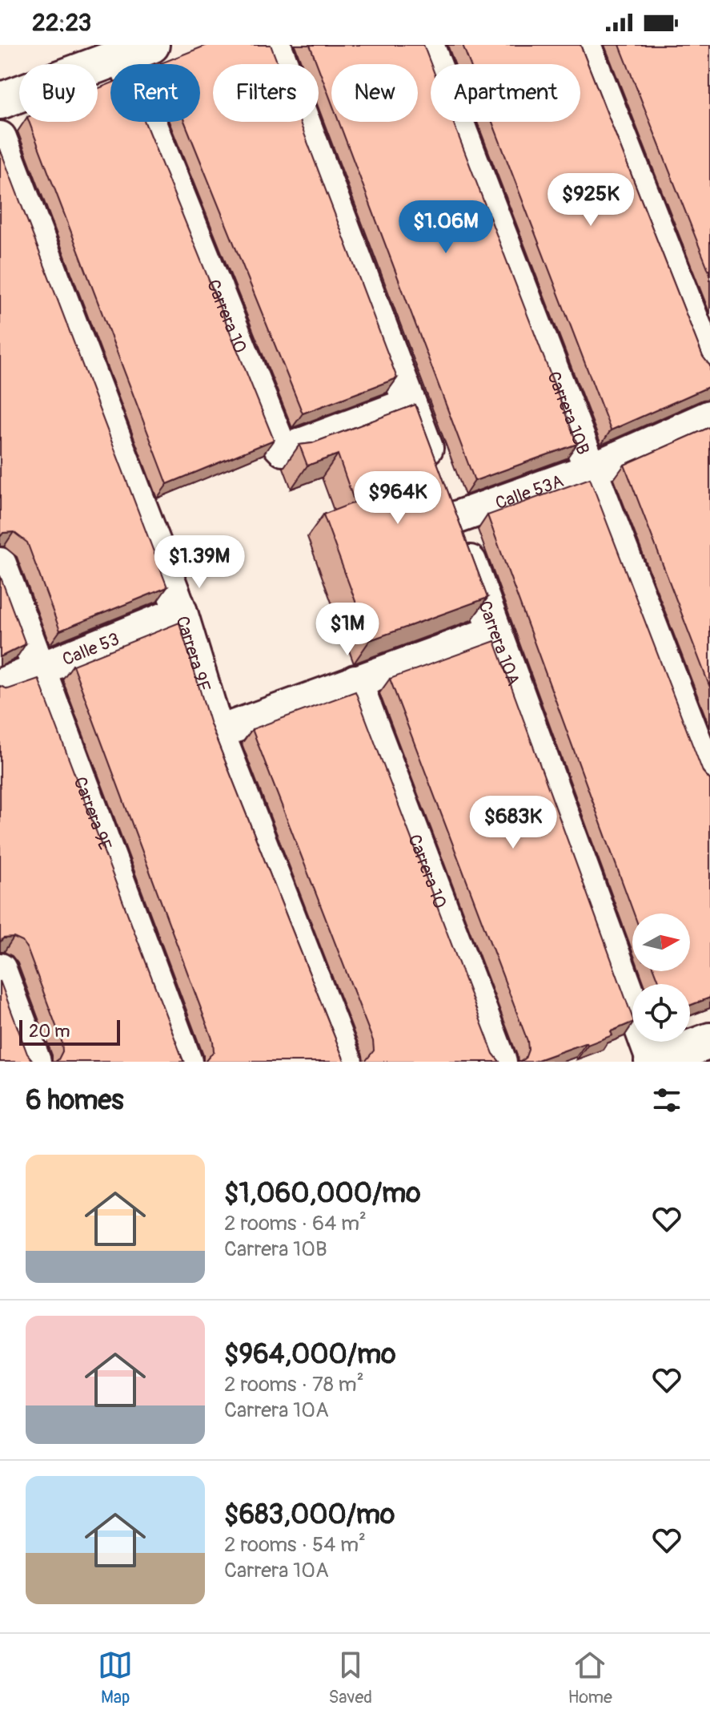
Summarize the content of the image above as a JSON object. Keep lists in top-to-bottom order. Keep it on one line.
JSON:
{"streets":{"street":["Carrera 10","Carrera 10B","Calle 53A","Carrera 10A","Calle 53","Carrera 9F","Carrera 9E"]},"crossings":[["Carrera 10","Carrera 10A"],["Carrera 10B","Calle 53A"],["Calle 53A","Carrera 10A"],["Calle 53","Carrera 9F"],["Calle 53","Carrera 9E"]],"scale_bar":"20 m","north":"right","page":{"status":"22:23","chip":["Buy","Rent","Filters","New","Apartment"],"price":["$925K","$1.06M","$964K","$1.39M","$1M","$683K"],"scale":"20 m","heading":"6 homes","list":[{"name":"$1,060,000/mo","note":"2 rooms · 64 m² · Carrera 10B"},{"name":"$964,000/mo","note":"2 rooms · 78 m² · Carrera 10A"},{"name":"$683,000/mo","note":"2 rooms · 54 m² · Carrera 10A"}],"tabs":["Map","Saved","Home"]}}
